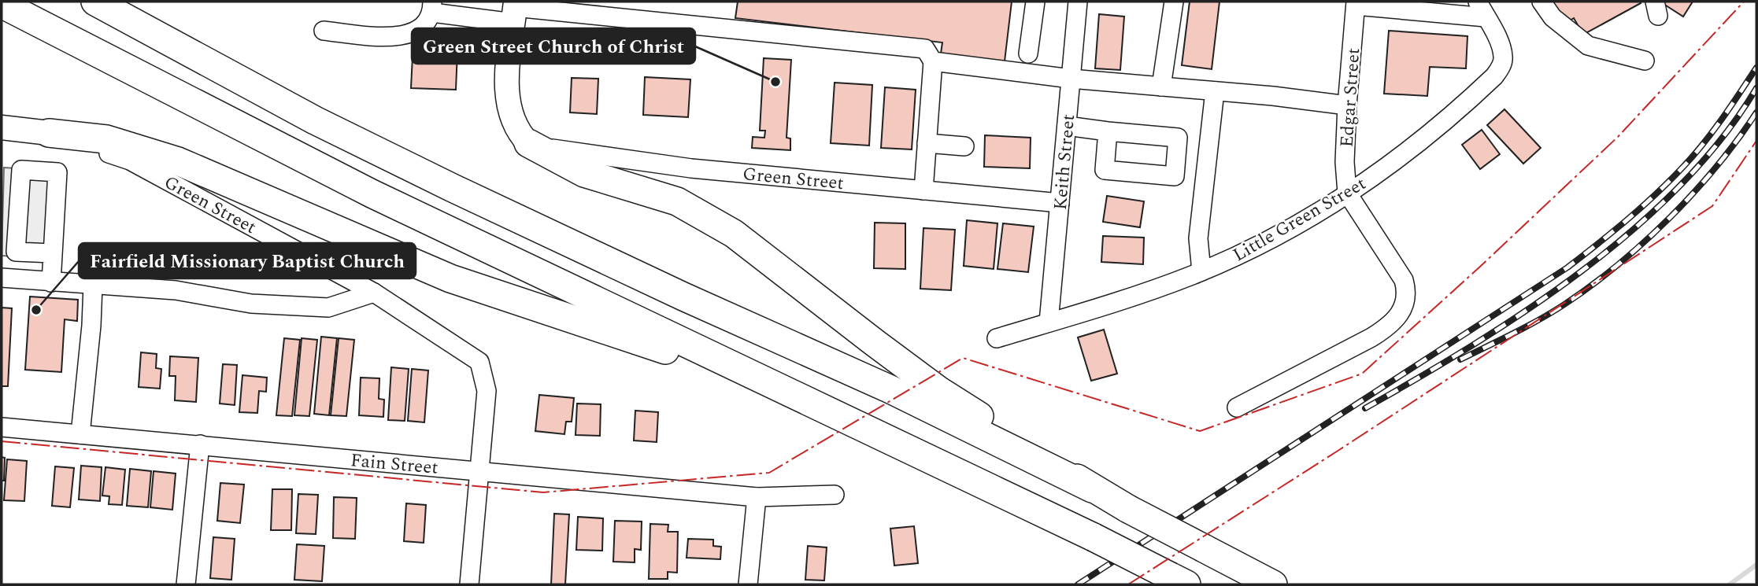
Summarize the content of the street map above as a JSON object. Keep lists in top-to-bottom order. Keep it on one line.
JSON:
{"streets":{"main road":["Green Street"],"street":["Edgar Street","Keith Street","Little Green Street","Fain Street"]},"crossings":[["Edgar Street","Little Green Street"],["Keith Street","Green Street"],["Keith Street","Little Green Street"],["Green Street","Fain Street"]],"places":["Green Street Church of Christ","Fairfield Missionary Baptist Church"]}
